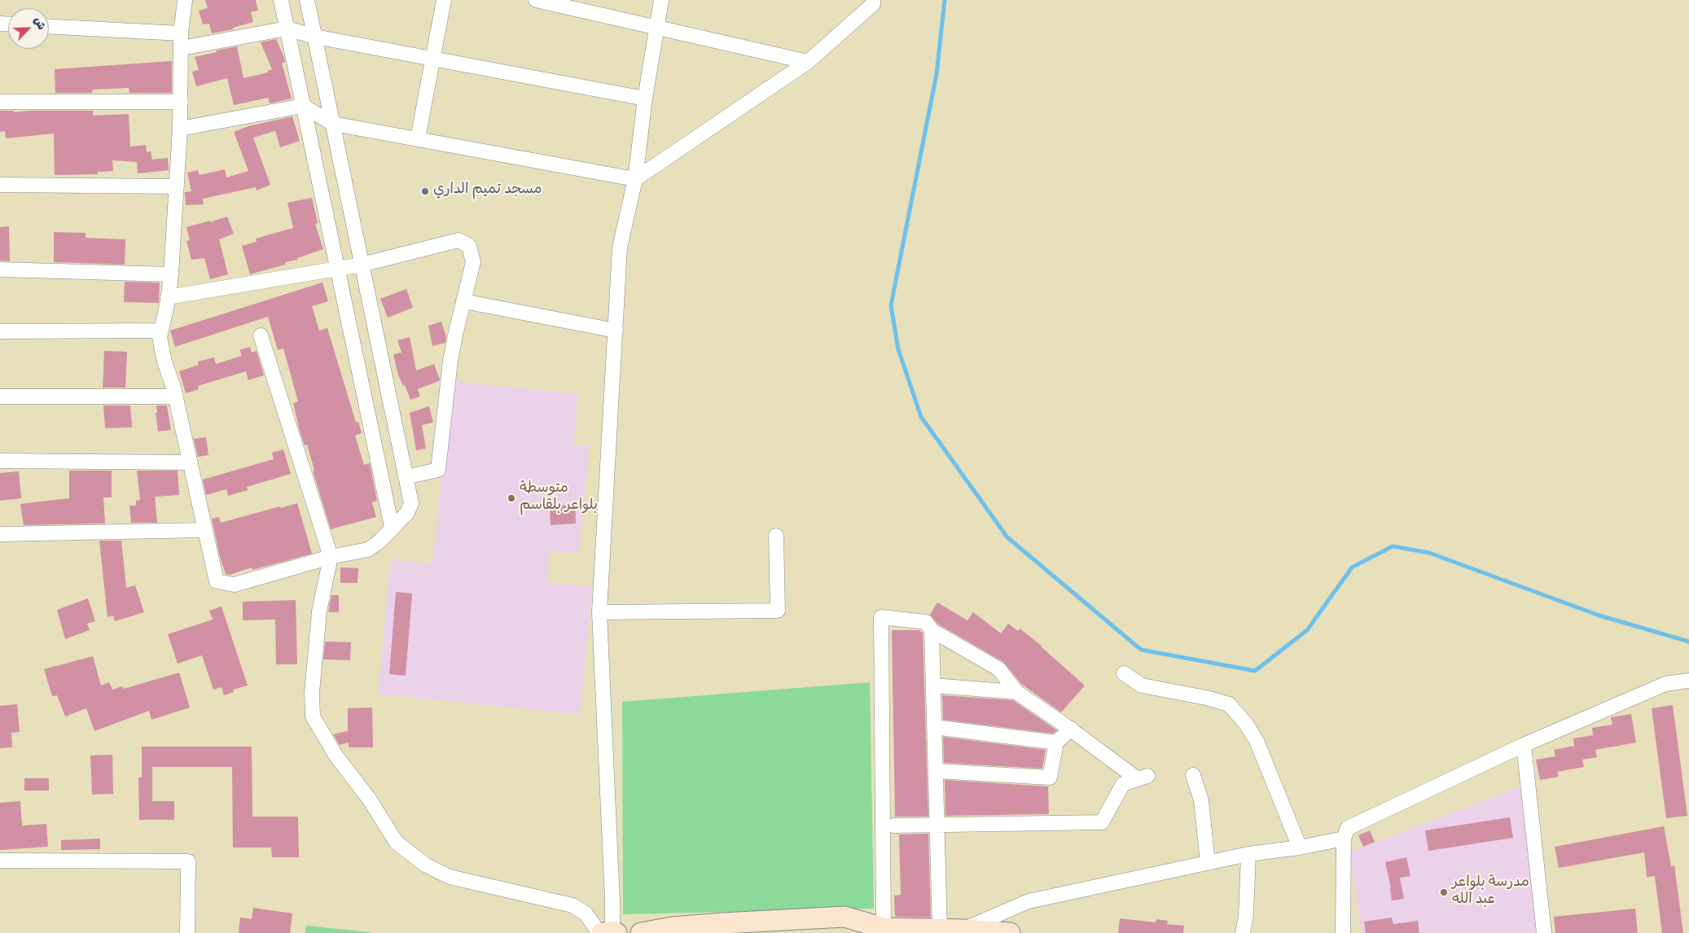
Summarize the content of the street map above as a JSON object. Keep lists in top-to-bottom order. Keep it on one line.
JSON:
{"places":["مسجد تميم الداري","متوسطة بلواعر بلقاسم","مدرسة بلواعر عبد الله"],"north":"top right"}
